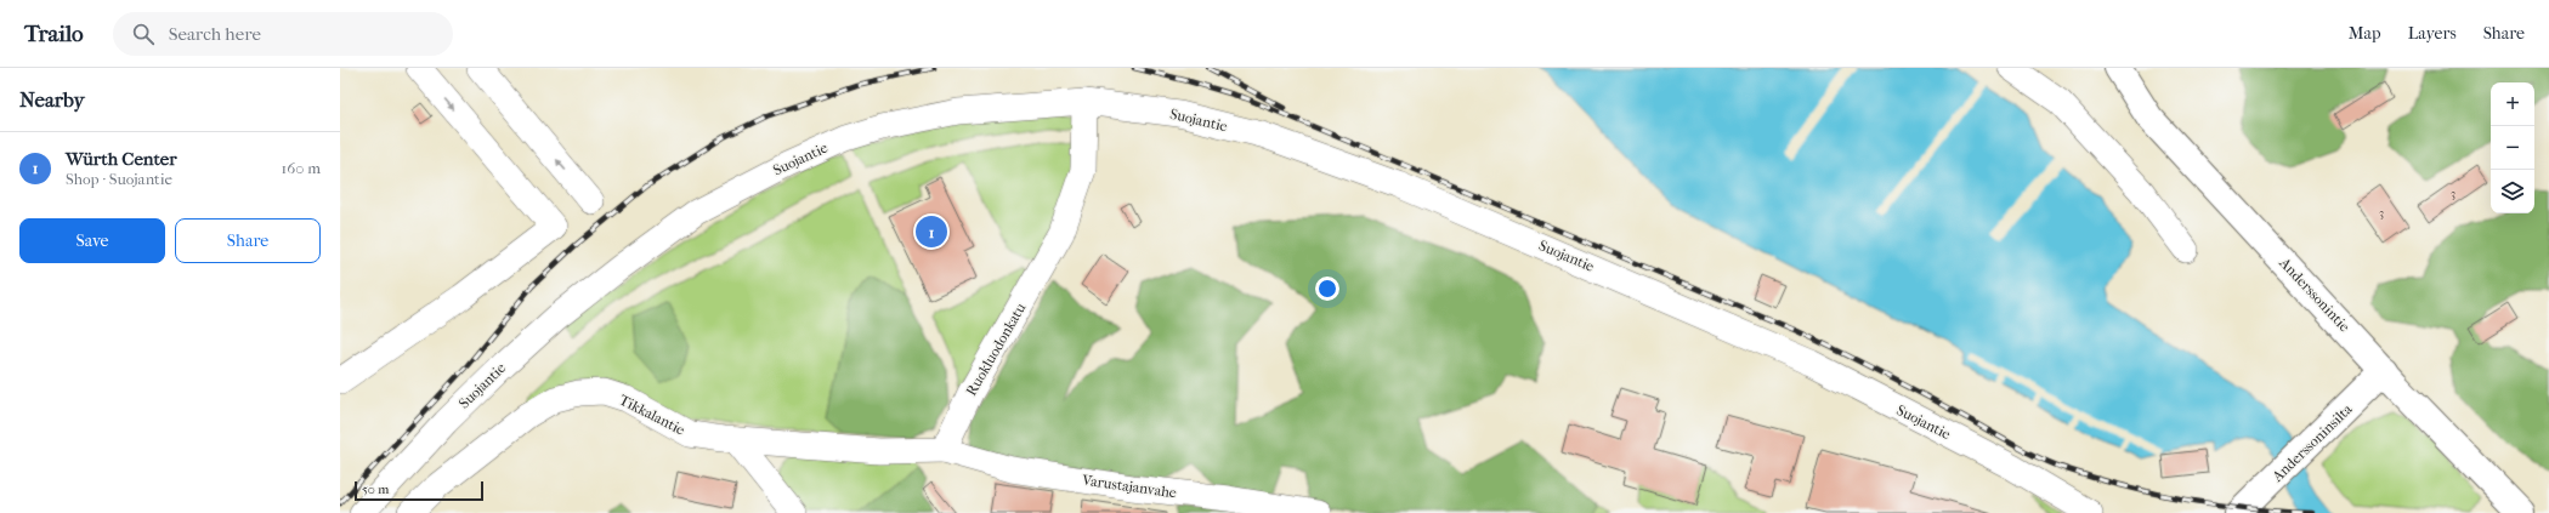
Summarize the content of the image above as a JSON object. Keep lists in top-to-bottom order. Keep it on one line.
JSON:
{"streets":{"main road":["Anderssonintie","Anderssoninsilta"],"street":["Suojantie","Ruokluodonkatu","Tikkalantie","Varustajanvahe"]},"crossings":[["Suojantie","Ruokluodonkatu"],["Anderssonintie","Anderssoninsilta"],["Ruokluodonkatu","Tikkalantie"],["Ruokluodonkatu","Varustajanvahe"],["Tikkalantie","Varustajanvahe"]],"house_numbers":["3","3"],"scale_bar":"50 m","page":{"header":"Trailo","search":"Search here","nav":["Map","Layers","Share"],"heading":"Nearby","map_buttons":["+","−"],"list":[{"mark":"1","name":"Würth Center","note":"Shop · Suojantie","value":"160 m"}],"buttons":["Save","Share"],"pins":"1","scale":"50 m"}}
